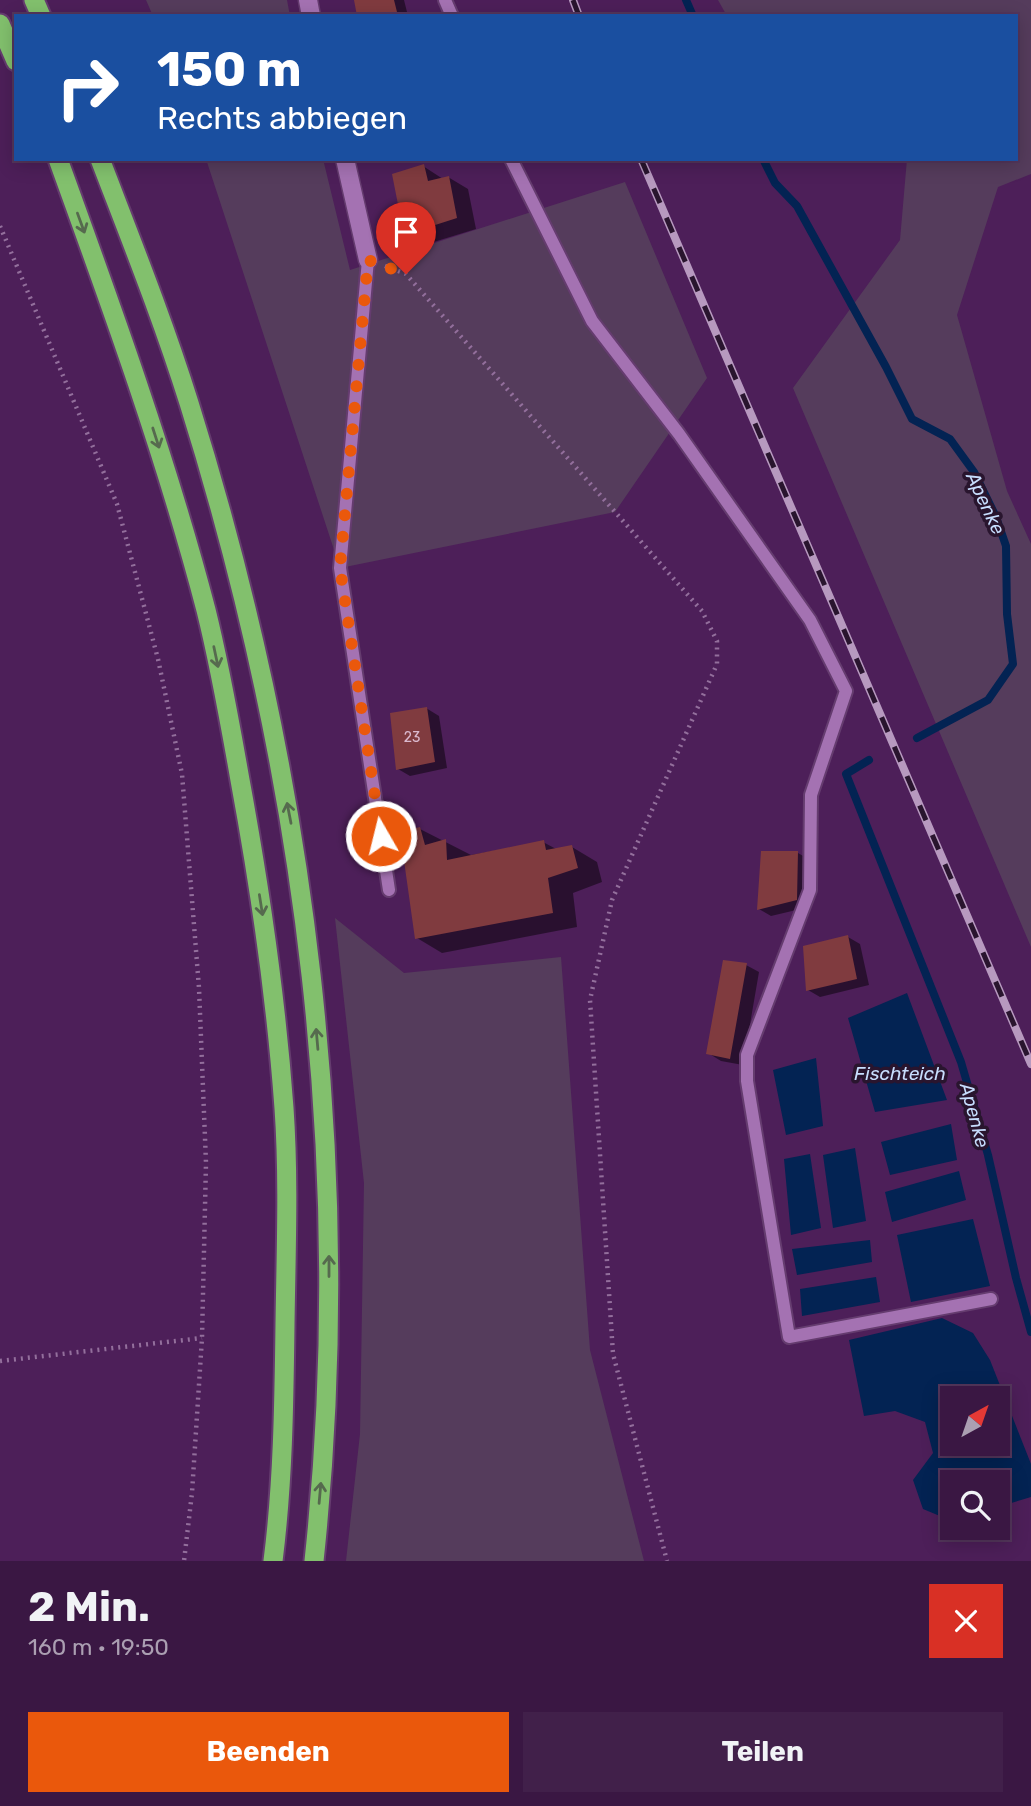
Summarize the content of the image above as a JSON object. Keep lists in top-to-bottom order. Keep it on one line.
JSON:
{"water":["Apenke","Fischteich"],"house_numbers":["23"],"north":"top right","page":{"turn":["150 m","Rechts abbiegen"],"heading":["2 Min.","160 m · 19:50"],"buttons":["Beenden","Teilen"]}}
